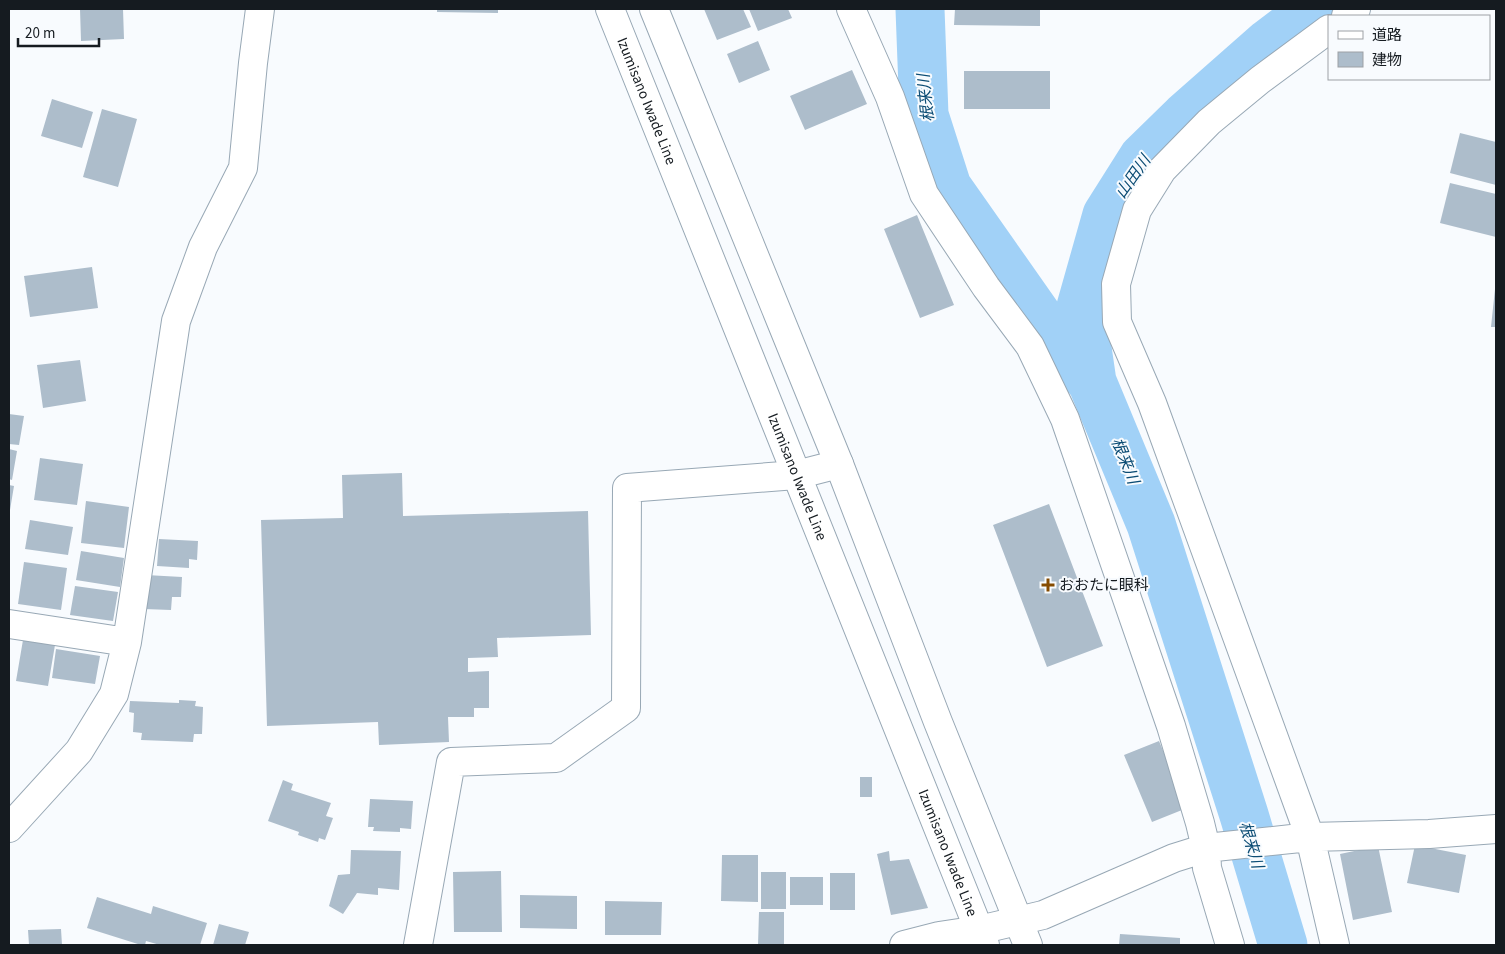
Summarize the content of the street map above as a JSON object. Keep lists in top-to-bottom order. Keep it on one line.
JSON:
{"streets":{"street":["Izumisano Iwade Line"]},"water":["根来川","山田川"],"places":{"health":["おおたに眼科"]},"legend":["道路","建物"],"scale_bar":"20 m"}
